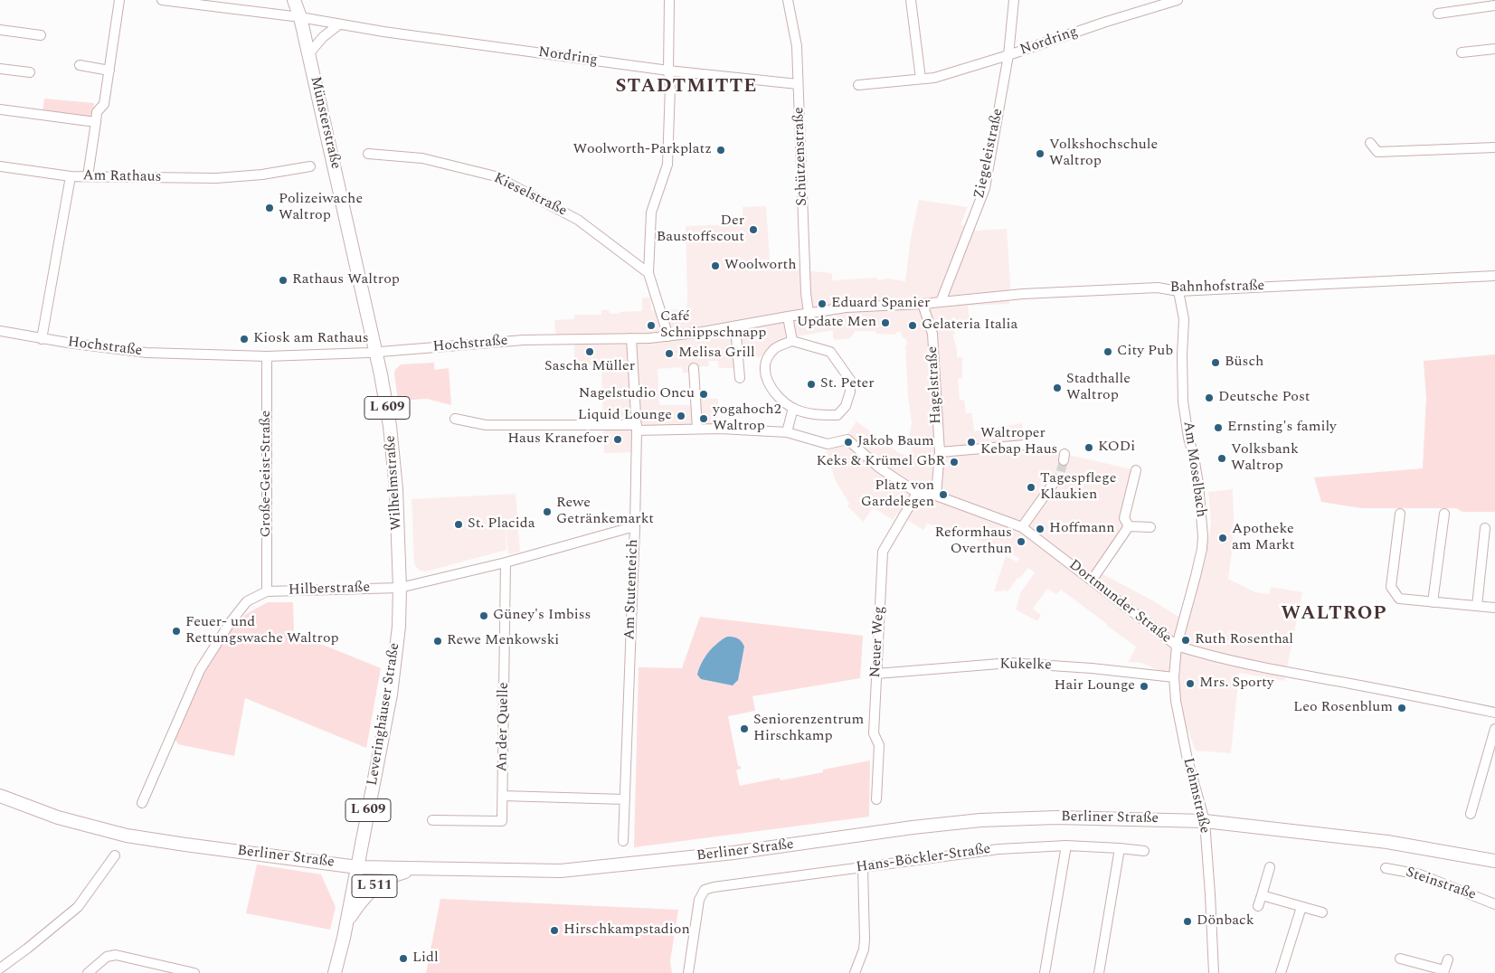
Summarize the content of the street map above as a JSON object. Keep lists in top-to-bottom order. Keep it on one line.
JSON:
{"streets":{"main road":["Münsterstraße","L 609","Wilhelmstraße","Leveringhäuser Straße","Berliner Straße","L 511"],"street":["Nordring","Ziegeleistraße","Schützenstraße","Am Rathaus","Kieselstraße","Bahnhofstraße","Hochstraße","Hagelstraße","Am Moselbach","Große-Geist-Straße","Hilberstraße","Am Stutenteich","Dortmunder Straße","Neuer Weg","Kukelke","An der Quelle","Lehmstraße","Hans-Böckler-Straße","Steinstraße"]},"crossings":[["Nordring","Münsterstraße"],["Nordring","Ziegeleistraße"],["Nordring","Schützenstraße"],["Münsterstraße","Hochstraße"],["Münsterstraße","Wilhelmstraße"],["Ziegeleistraße","Bahnhofstraße"],["Ziegeleistraße","Hochstraße"],["Schützenstraße","Hochstraße"],["Am Rathaus","Hochstraße"],["Bahnhofstraße","Hochstraße"],["Bahnhofstraße","Am Moselbach"],["Hochstraße","Hagelstraße"],["Hochstraße","Große-Geist-Straße"],["Hochstraße","Wilhelmstraße"],["Hochstraße","Am Stutenteich"],["Hagelstraße","Dortmunder Straße"],["Am Moselbach","Dortmunder Straße"],["Am Moselbach","Lehmstraße"],["Große-Geist-Straße","Hilberstraße"],["Wilhelmstraße","Hilberstraße"],["Wilhelmstraße","Leveringhäuser Straße"],["Hilberstraße","Am Stutenteich"],["Hilberstraße","Leveringhäuser Straße"],["Hilberstraße","An der Quelle"],["Dortmunder Straße","Neuer Weg"],["Dortmunder Straße","Lehmstraße"],["Neuer Weg","Kukelke"],["Kukelke","Lehmstraße"],["Leveringhäuser Straße","Berliner Straße"],["Leveringhäuser Straße","L 511"],["Lehmstraße","Berliner Straße"],["Berliner Straße","L 511"]],"districts":["STADTMITTE","WALTROP"],"places":["Woolworth-Parkplatz","Volkshochschule Waltrop","Polizeiwache Waltrop","Der Baustoffscout","Woolworth","Rathaus Waltrop","Eduard Spanier","Update Men","Café Schnippschnapp","Gelateria Italia","Kiosk am Rathaus","Sascha Müller","City Pub","Melisa Grill","Büsch","St. Peter","Stadthalle Waltrop","Nagelstudio Oncu","Deutsche Post","Liquid Lounge","yogahoch2 Waltrop","Ernsting's family","Haus Kranefoer","Jakob Baum","Waltroper Kebap Haus","KODi","Volksbank Waltrop","Keks & Krümel GbR","Tagespflege Klaukien","Platz von Gardelegen","Rewe Getränkemarkt","St. Placida","Hoffmann","Apotheke am Markt","Reformhaus Overthun","Güney's Imbiss","Feuer- und Rettungswache Waltrop","Ruth Rosenthal","Rewe Menkowski","Mrs. Sporty","Hair Lounge","Leo Rosenblum","Seniorenzentrum Hirschkamp","Dönback","Hirschkampstadion","Lidl"]}
